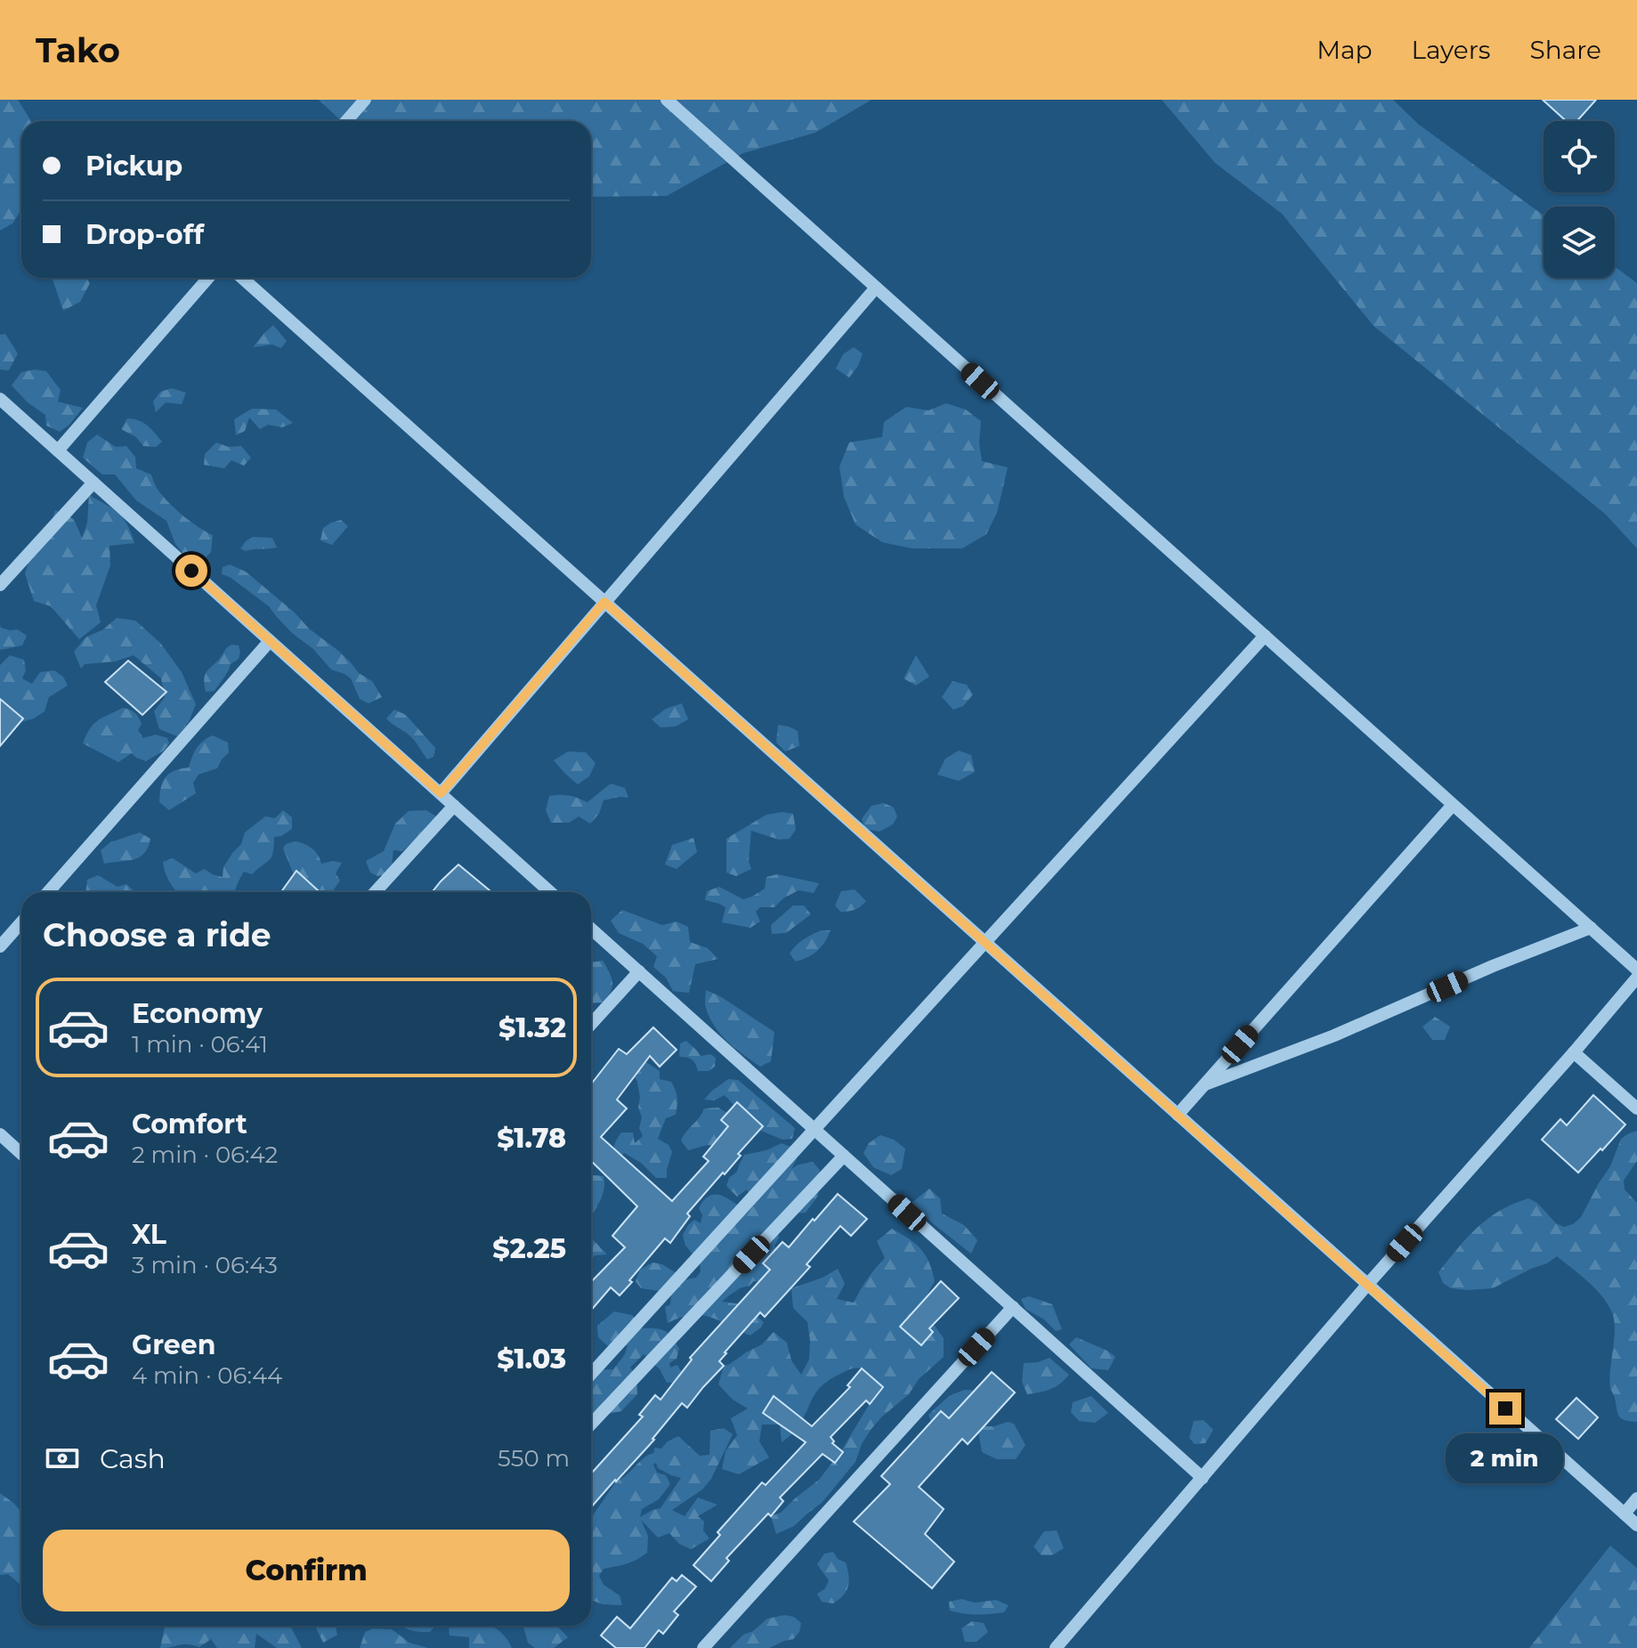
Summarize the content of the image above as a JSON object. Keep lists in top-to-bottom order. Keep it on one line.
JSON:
{"page":{"header":"Tako","nav":["Map","Layers","Share"],"banner":["Pickup","Drop-off"],"heading":"Choose a ride","list":[{"name":"Economy","note":"1 min · 06:41","value":"$1.32"},{"name":"Comfort","note":"2 min · 06:42","value":"$1.78"},{"name":"XL","note":"3 min · 06:43","value":"$2.25"},{"name":"Green","note":"4 min · 06:44","value":"$1.03"}],"pay":["Cash","550 m"],"bubble":"2 min","buttons":"Confirm"}}
